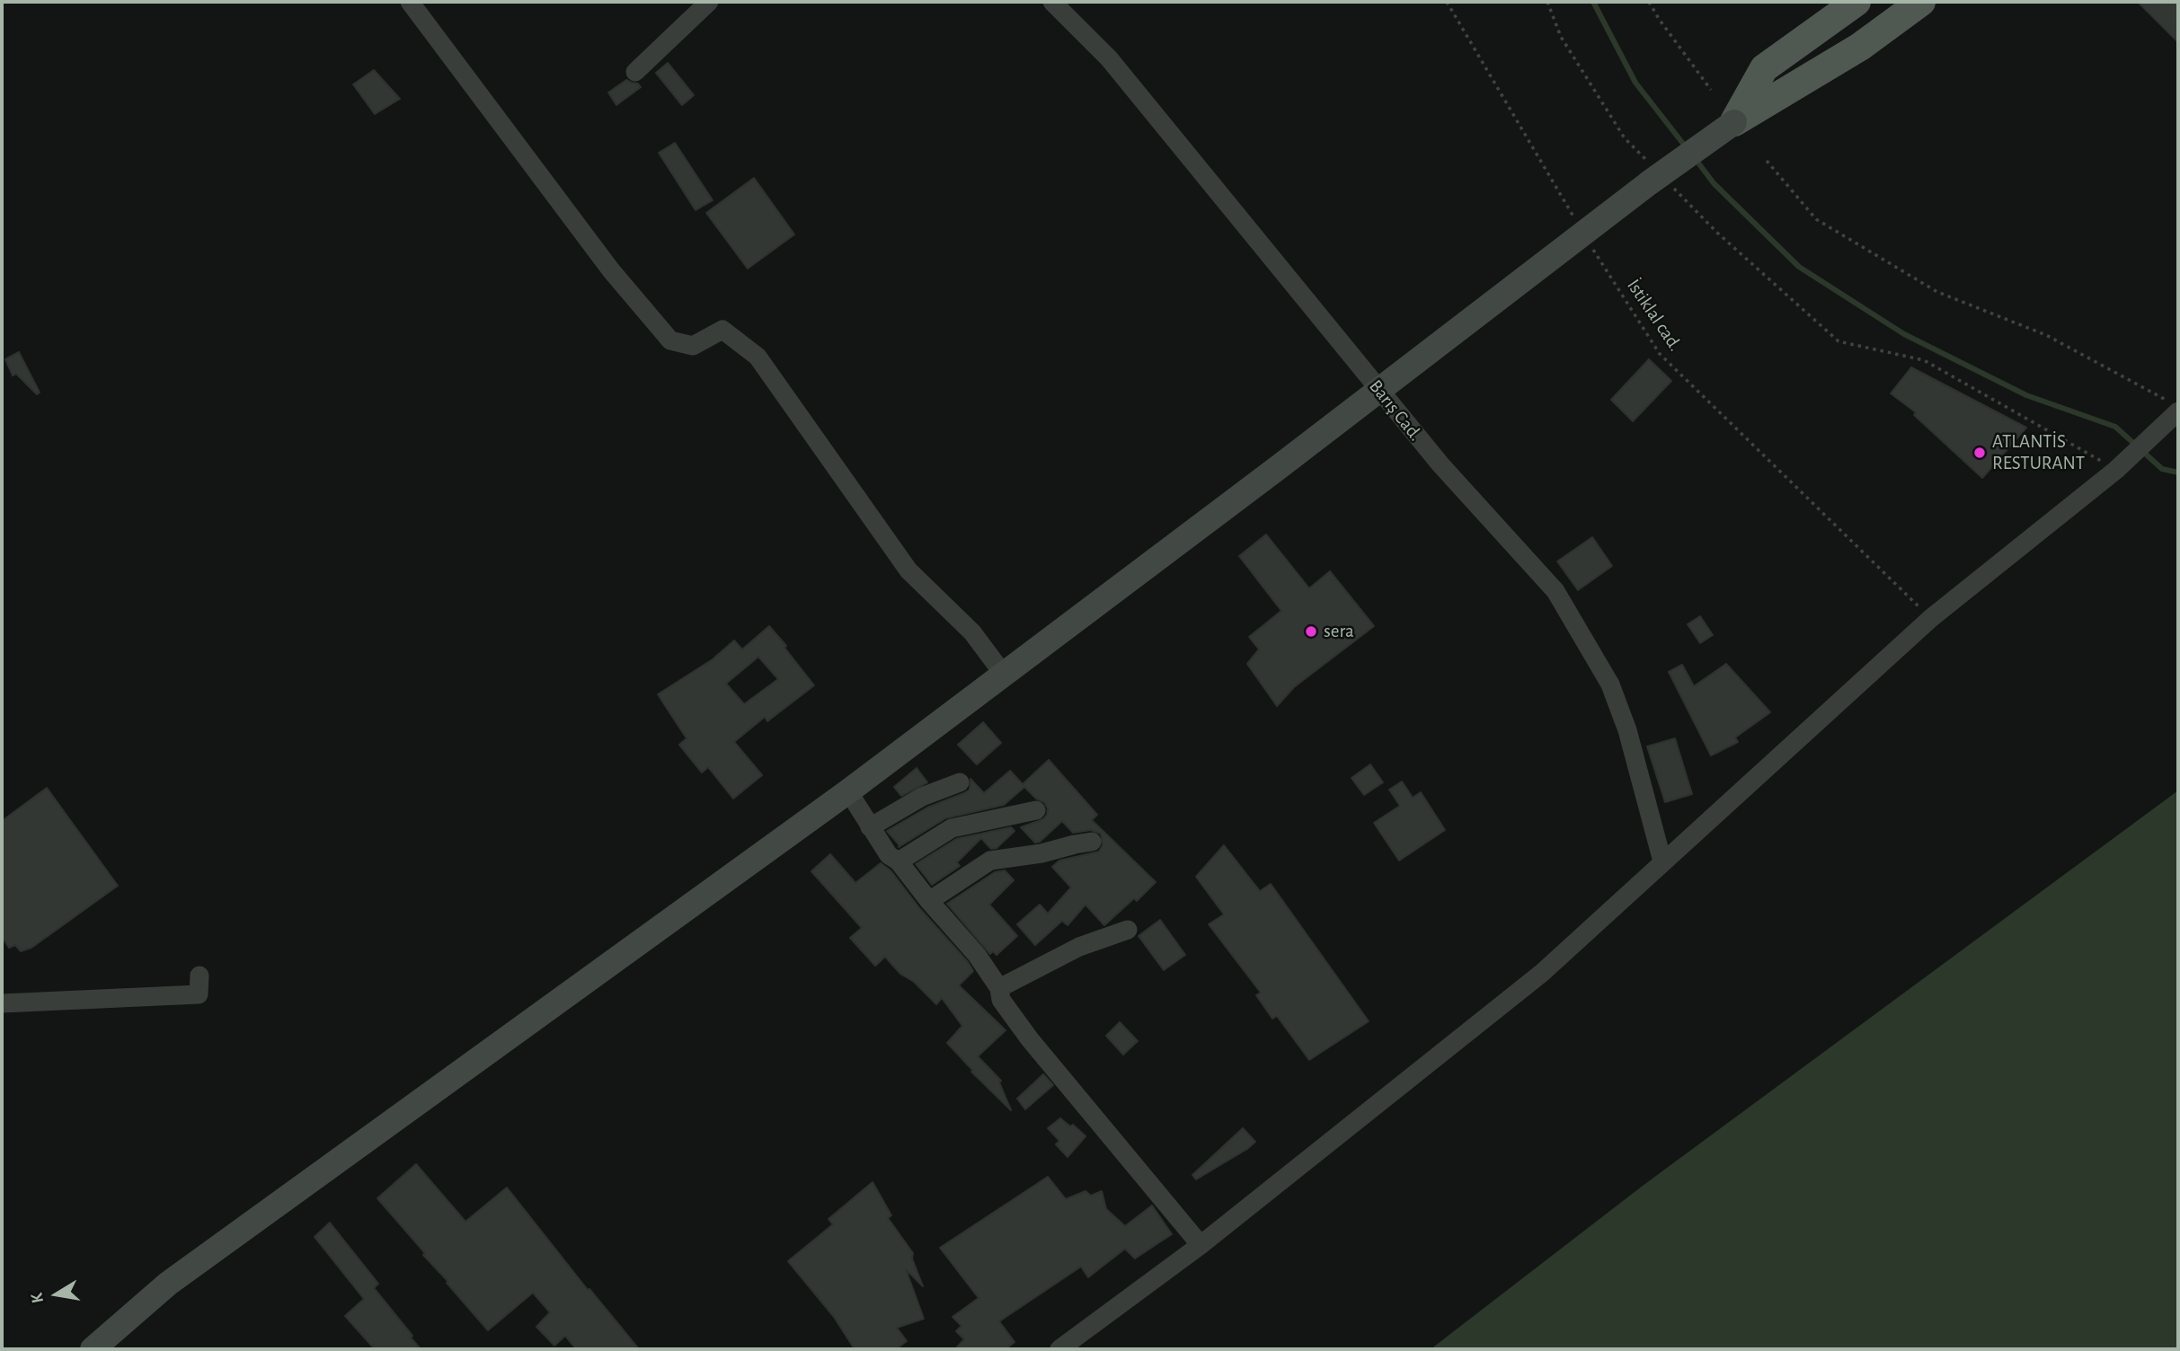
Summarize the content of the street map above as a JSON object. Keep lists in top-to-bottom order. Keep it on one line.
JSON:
{"streets":{"street":["Barış Cad."],"path":["İstiklal cad."]},"places":["ATLANTİS RESTURANT","sera"],"north":"left"}
